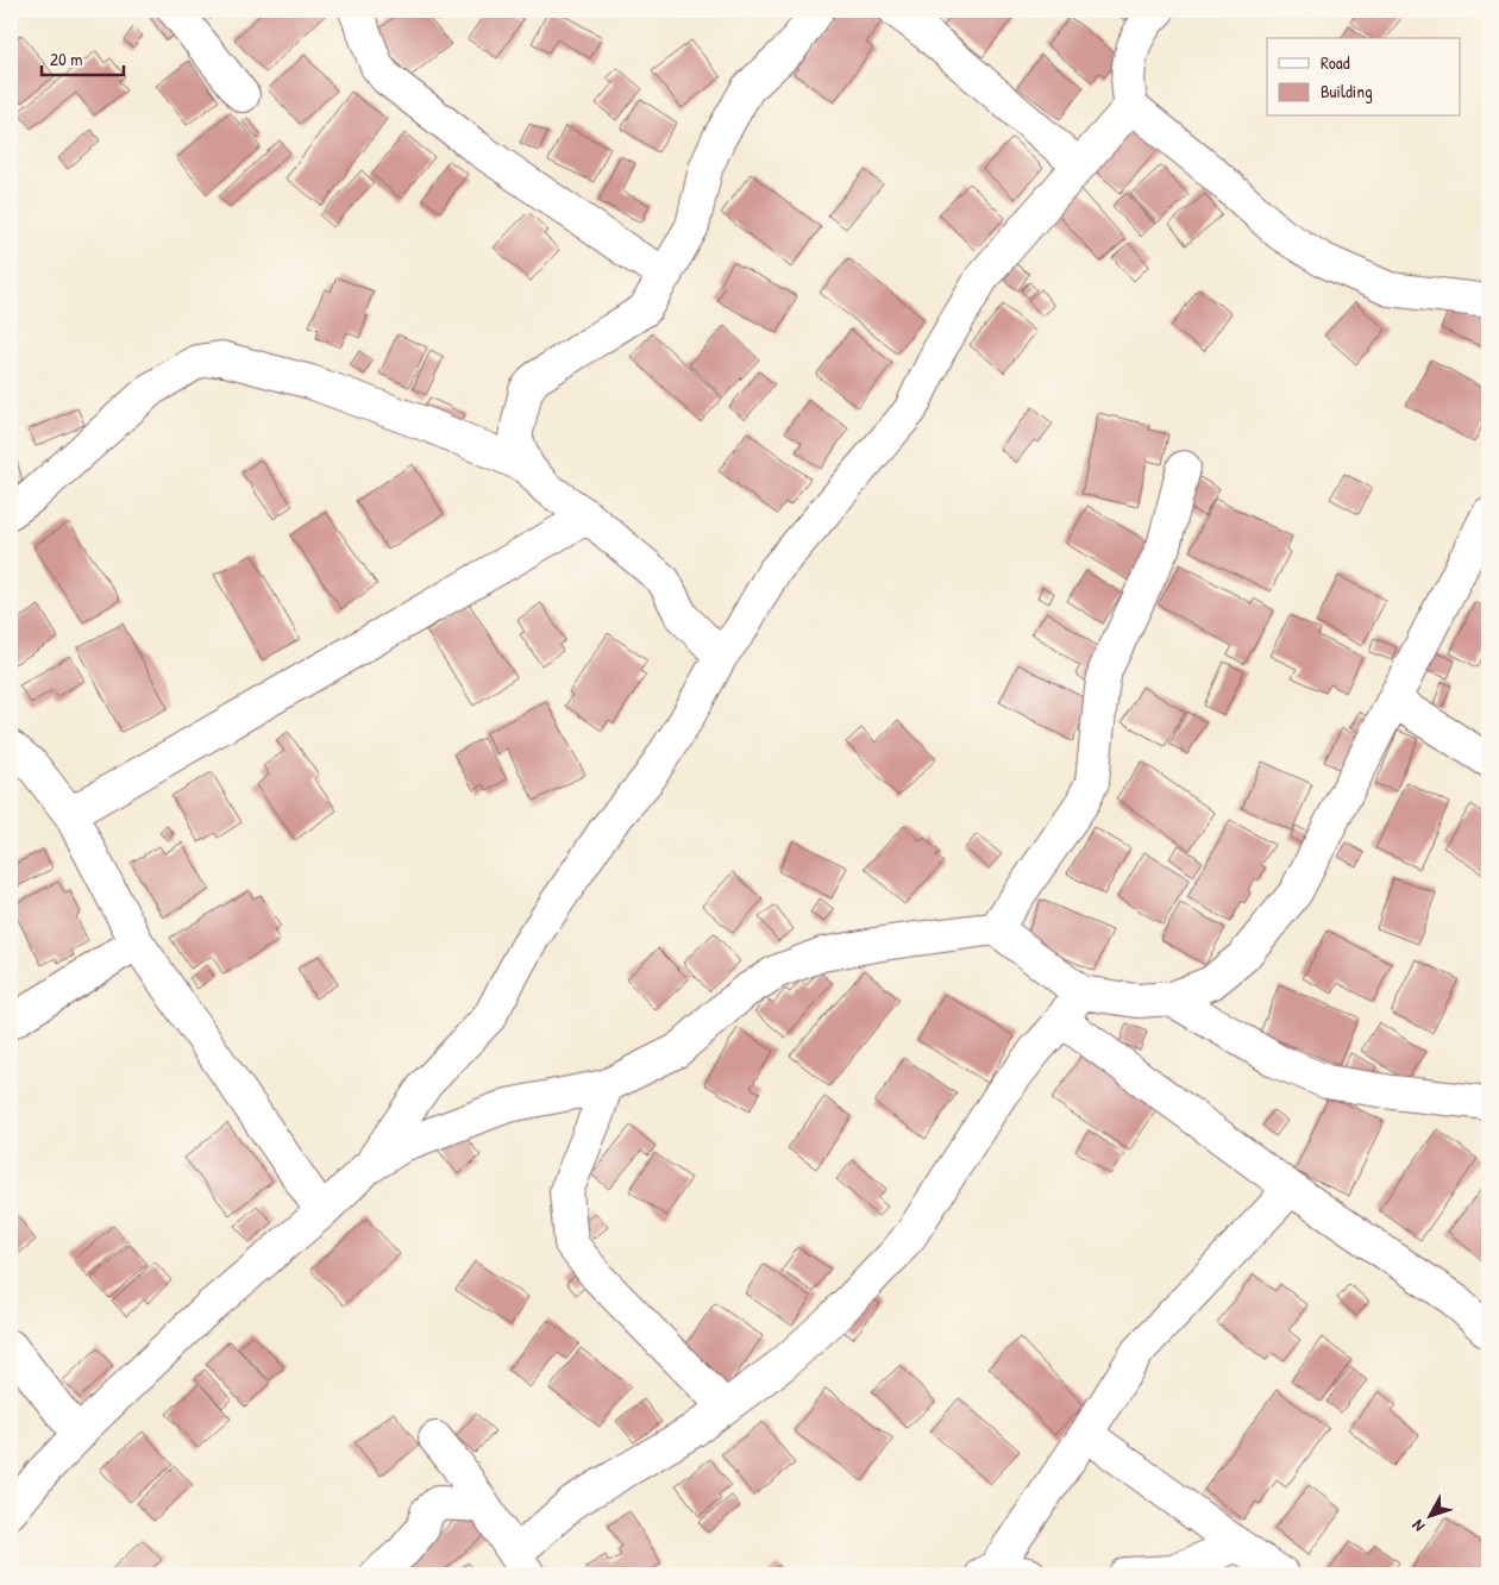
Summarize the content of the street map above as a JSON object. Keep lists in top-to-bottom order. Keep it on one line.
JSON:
{"legend":["Road","Building"],"scale_bar":"20 m","north":"bottom left"}
